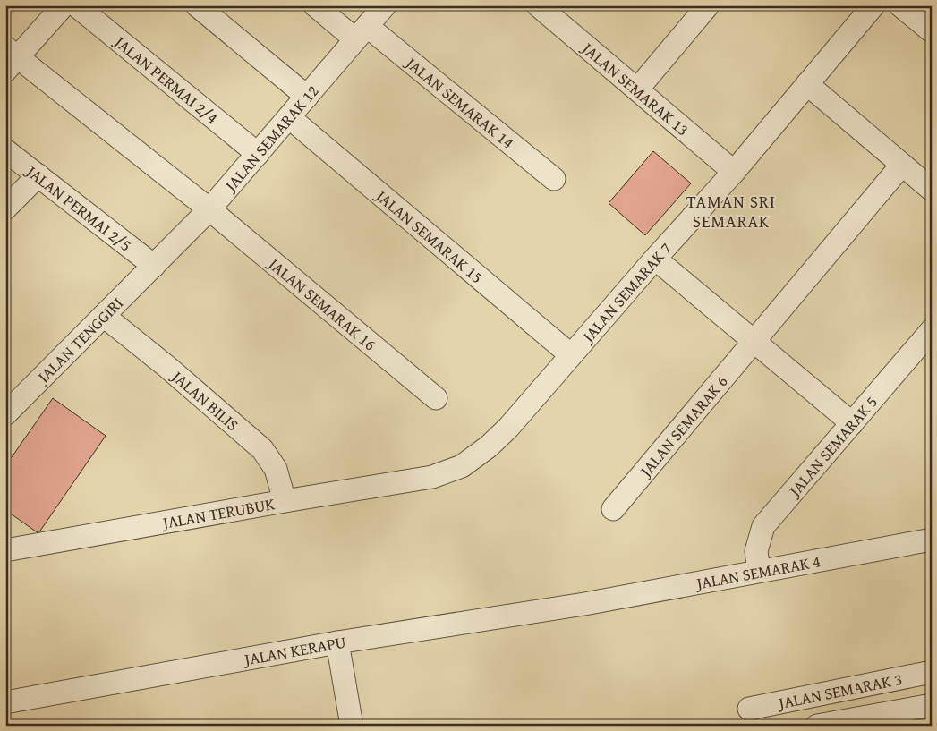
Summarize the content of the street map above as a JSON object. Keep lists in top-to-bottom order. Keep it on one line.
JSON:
{"streets":{"street":["JALAN PERMAI 2/4","JALAN SEMARAK 13","JALAN SEMARAK 14","JALAN SEMARAK 12","JALAN PERMAI 2/5","JALAN SEMARAK 15","JALAN SEMARAK 7","JALAN SEMARAK 16","JALAN TENGGIRI","JALAN BILIS","JALAN SEMARAK 6","JALAN SEMARAK 5","JALAN TERUBUK","JALAN SEMARAK 4","JALAN KERAPU","JALAN SEMARAK 3"]},"crossings":[["JALAN PERMAI 2/4","JALAN SEMARAK 12"],["JALAN SEMARAK 13","JALAN SEMARAK 7"],["JALAN SEMARAK 14","JALAN SEMARAK 12"],["JALAN SEMARAK 12","JALAN PERMAI 2/5"],["JALAN SEMARAK 12","JALAN SEMARAK 15"],["JALAN SEMARAK 12","JALAN SEMARAK 16"],["JALAN SEMARAK 12","JALAN TENGGIRI"],["JALAN PERMAI 2/5","JALAN TENGGIRI"],["JALAN SEMARAK 15","JALAN SEMARAK 7"],["JALAN SEMARAK 7","JALAN TERUBUK"],["JALAN TENGGIRI","JALAN BILIS"],["JALAN BILIS","JALAN TERUBUK"],["JALAN SEMARAK 5","JALAN SEMARAK 4"],["JALAN SEMARAK 4","JALAN KERAPU"]],"districts":["TAMAN SRI SEMARAK"]}
